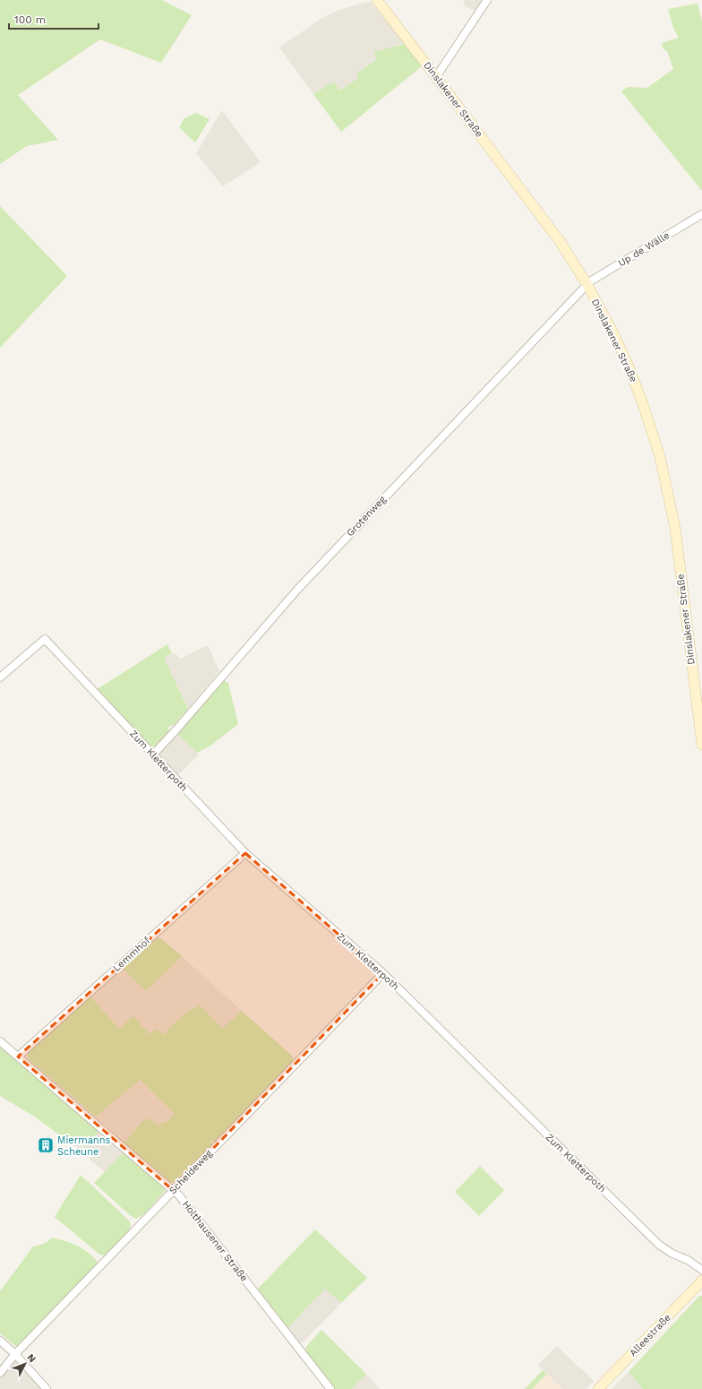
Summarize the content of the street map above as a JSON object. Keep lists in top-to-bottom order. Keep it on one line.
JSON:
{"streets":{"main road":["Dinslakener Straße","Alleestraße"],"street":["Up de Wälle","Grotenweg","Zum Kletterpoth","Lemmhof","Scheideweg","Holthausener Straße"]},"crossings":[["Dinslakener Straße","Up de Wälle"],["Dinslakener Straße","Grotenweg"],["Up de Wälle","Grotenweg"],["Grotenweg","Zum Kletterpoth"],["Zum Kletterpoth","Lemmhof"],["Zum Kletterpoth","Scheideweg"],["Lemmhof","Holthausener Straße"],["Scheideweg","Holthausener Straße"]],"places":{"building":["Miermanns Scheune"]},"scale_bar":"100 m","north":"top right"}
